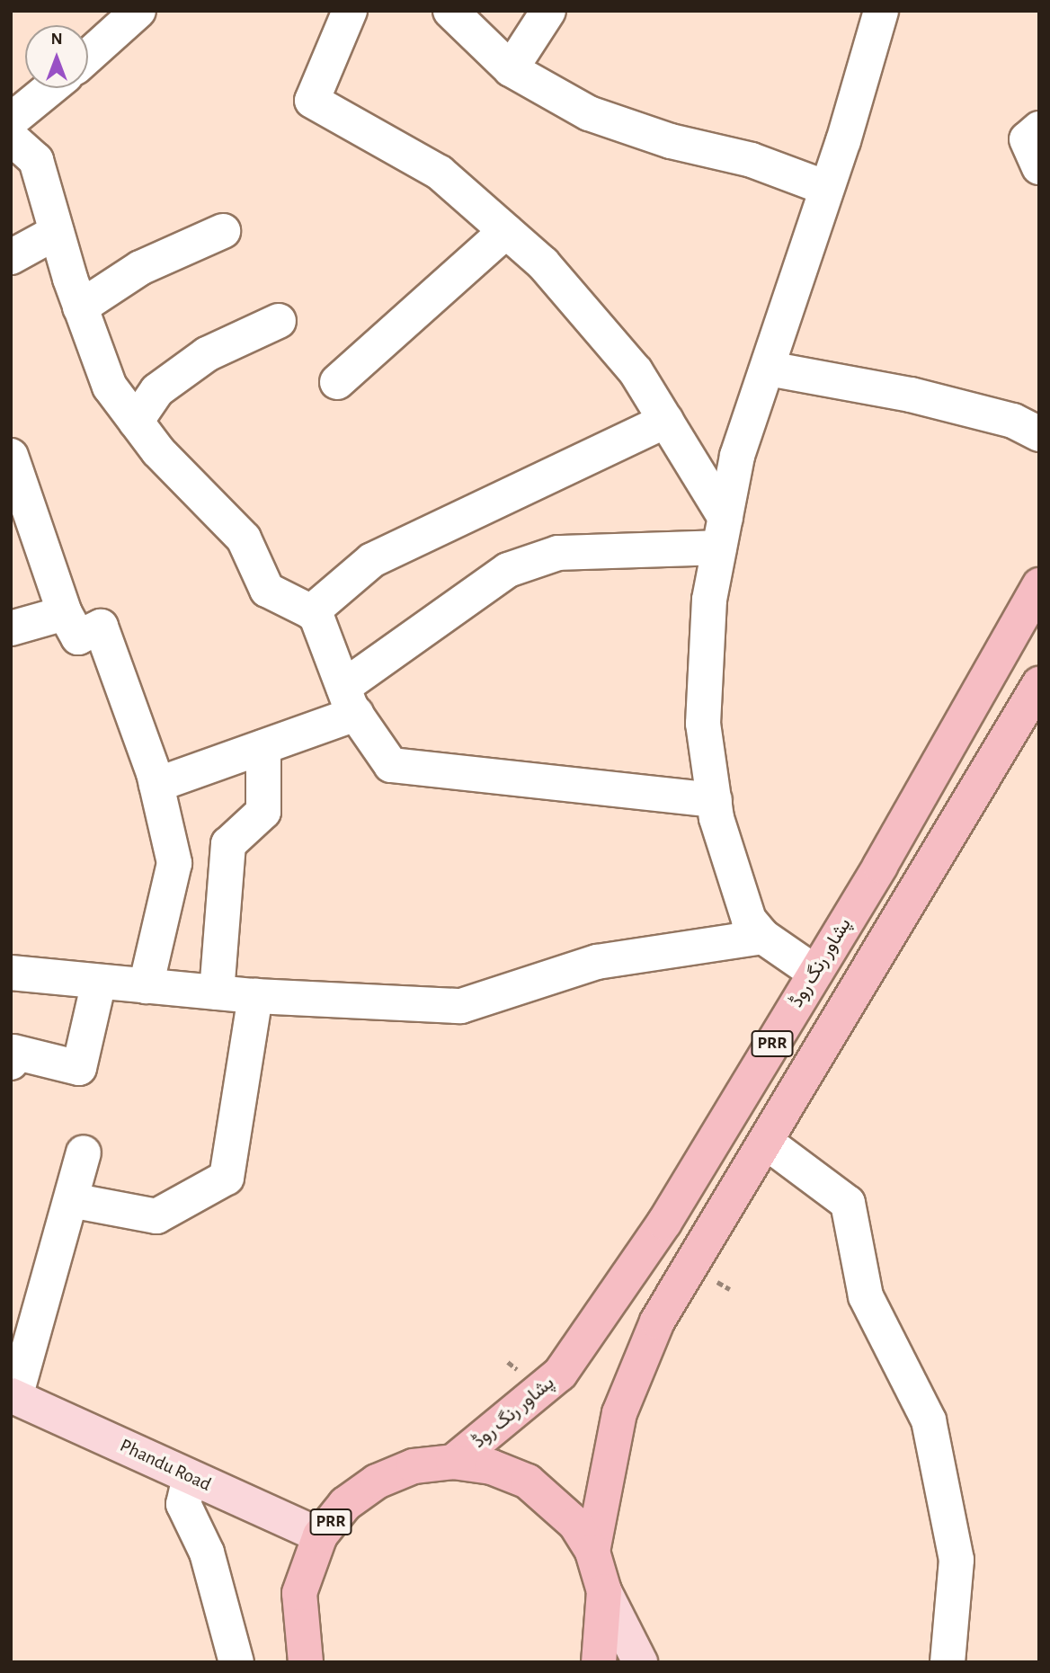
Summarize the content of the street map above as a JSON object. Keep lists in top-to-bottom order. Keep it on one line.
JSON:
{"streets":{"highway":["پشاور رنگ روڈ","PRR"],"main road":["Phandu Road"]},"crossings":[["پشاور رنگ روڈ","PRR"],["PRR","Phandu Road"]],"north":"top"}
